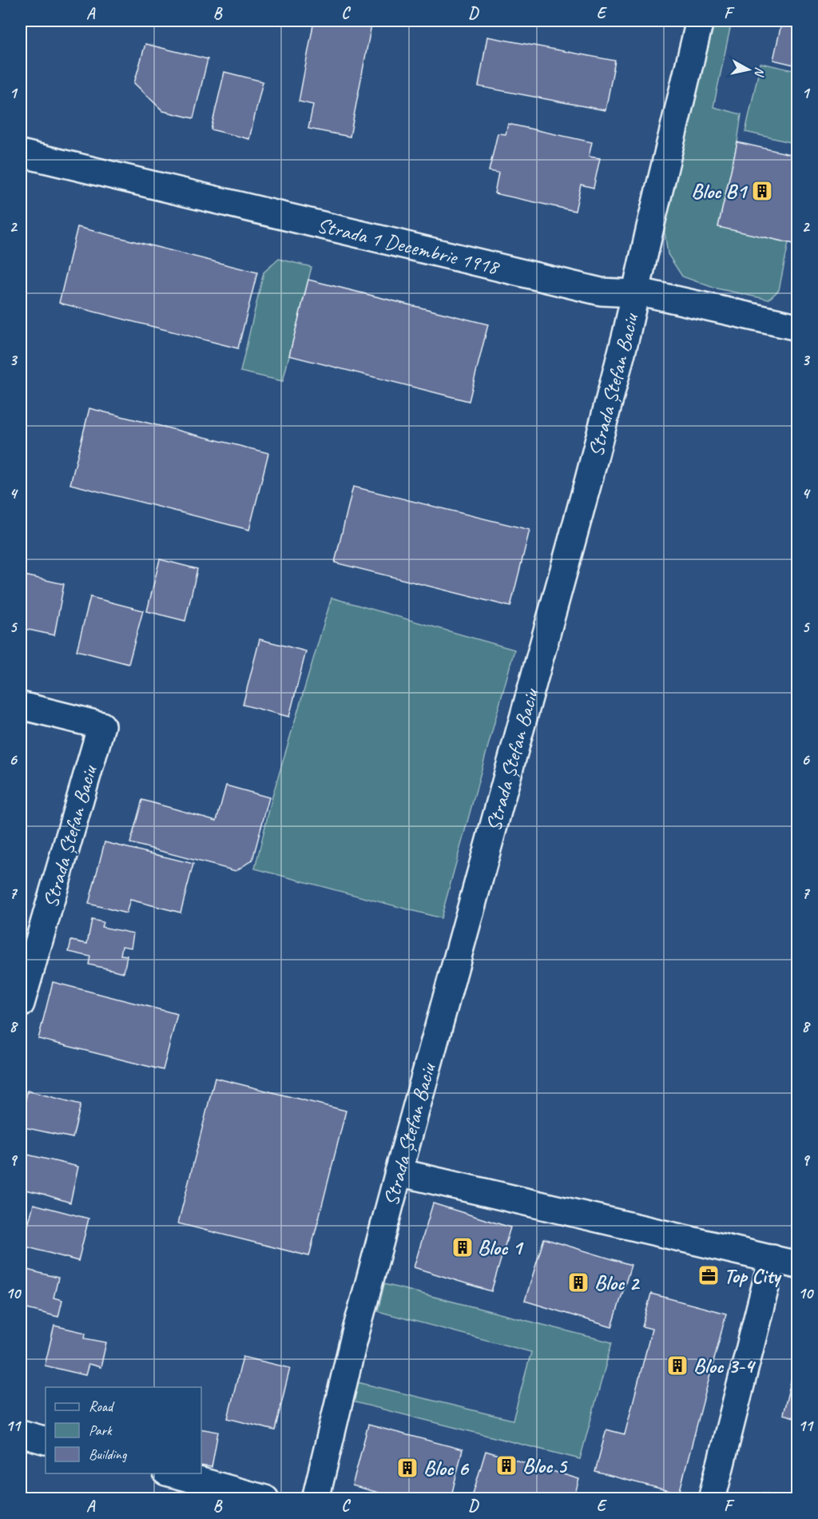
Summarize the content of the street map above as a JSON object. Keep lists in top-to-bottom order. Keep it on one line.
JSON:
{"streets":{"street":["Strada 1 Decembrie 1918","Strada Ștefan Baciu"]},"crossings":[["Strada 1 Decembrie 1918","Strada Ștefan Baciu"]],"places":{"building":["Bloc B1","Bloc 1","Bloc 2","Bloc 3-4","Bloc 5","Bloc 6"],"office":["Top City"]},"legend":["Road","Park","Building"],"north":"right","grid":{"columns":["A","B","C","D","E","F"],"rows":["1","2","3","4","5","6","7","8","9","10","11"]}}
